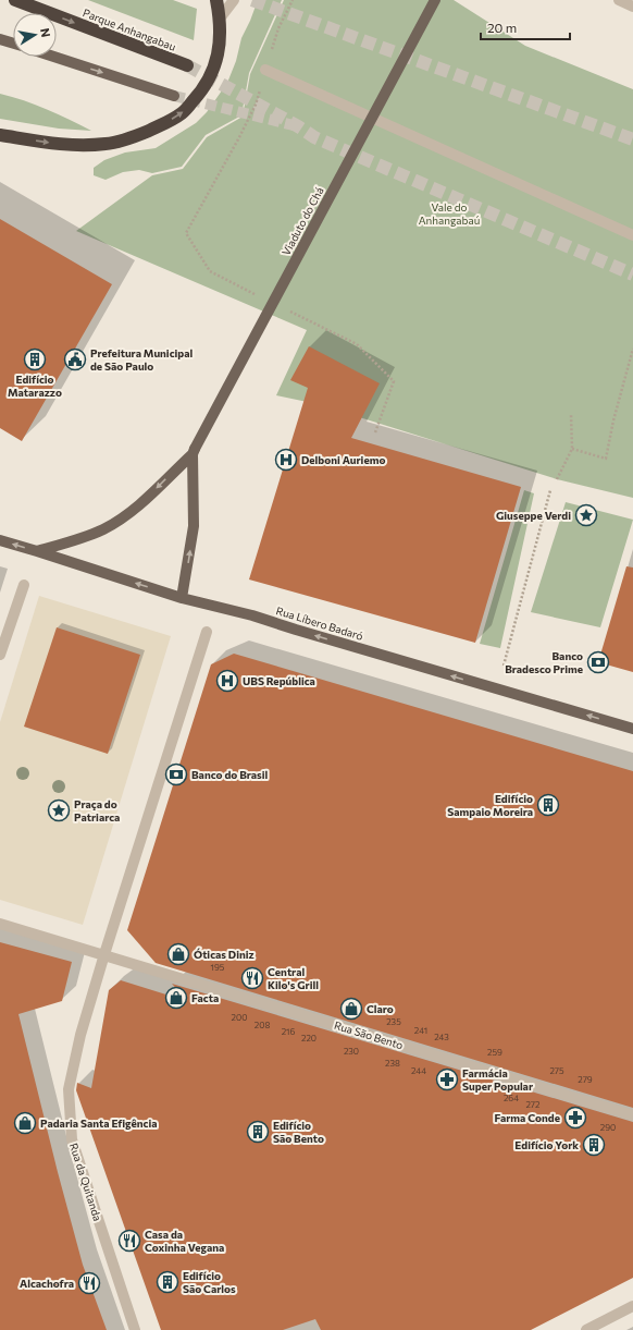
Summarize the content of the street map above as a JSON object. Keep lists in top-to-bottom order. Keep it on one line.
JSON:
{"streets":{"highway":["Parque Anhangabau"],"main road":["Viaduto do Chá","Rua Líbero Badaró"],"street":["Rua São Bento","Rua da Quitanda"]},"crossings":[["Viaduto do Chá","Rua Líbero Badaró"],["Rua São Bento","Rua da Quitanda"]],"one_way":["Parque Anhangabau","Rua Líbero Badaró"],"parks":["Vale do Anhangabaú"],"places":{"building":["Edifício Matarazzo","Edifício Sampaio Moreira","Edifício São Bento","Edifício York","Edifício São Carlos"],"public building":["Prefeitura Municipal de São Paulo"],"hospital":["Delboni Auriemo","UBS República"],"place":["Giuseppe Verdi","Praça do Patriarca"],"bank":["Banco Bradesco Prime","Banco do Brasil"],"shop":["Óticas Diniz","Facta","Claro","Padaria Santa Efigência"],"restaurant":["Central Kilo's Grill","Casa da Coxinha Vegana","Alcachofra"],"pharmacy":["Farmácia Super Popular","Farma Conde"]},"house_numbers":["195","200","235","208","241","216","243","220","230","259","238","244","275","279","264","272","290"],"scale_bar":"20 m","north":"right"}
